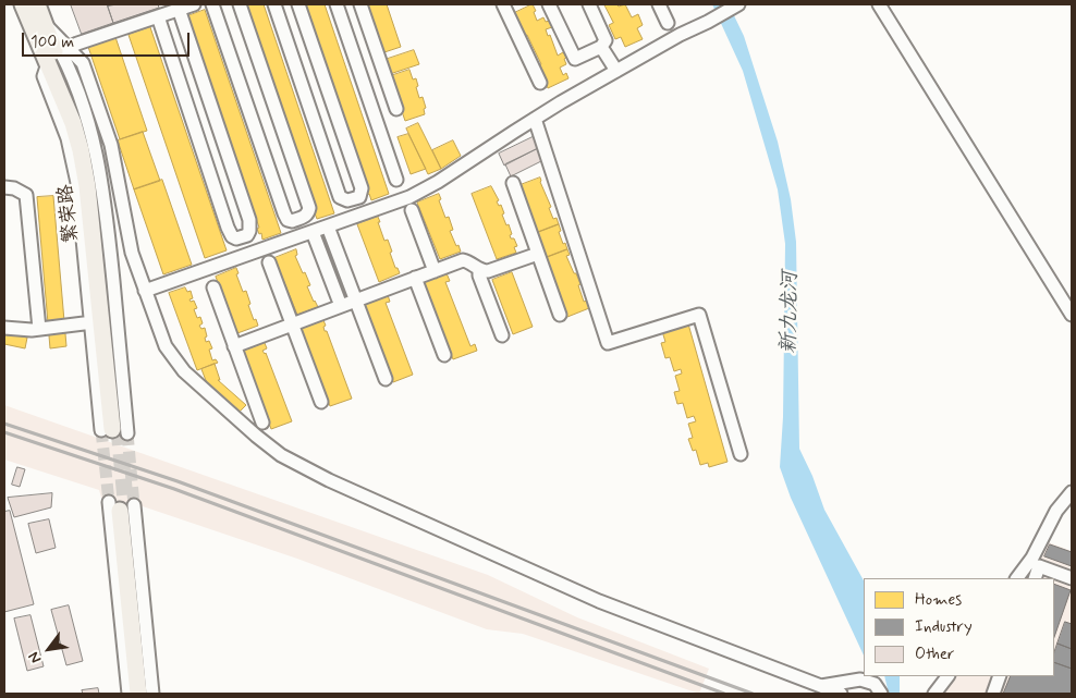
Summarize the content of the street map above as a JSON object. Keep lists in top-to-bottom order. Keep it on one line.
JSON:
{"streets":{"main road":["繁荣路"]},"water":["新九龙河"],"legend":["Homes","Industry","Other"],"scale_bar":"100 m","north":"bottom left"}
